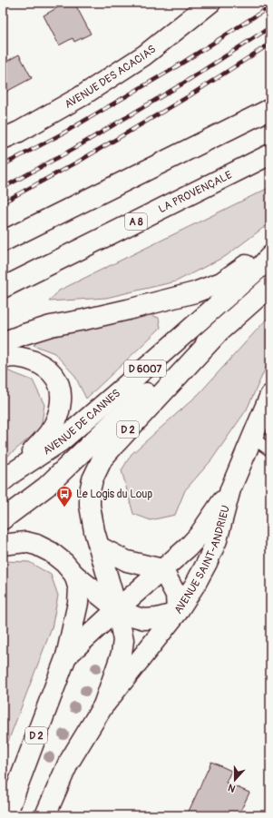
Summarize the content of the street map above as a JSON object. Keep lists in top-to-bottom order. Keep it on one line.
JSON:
{"streets":{"main road":["AVENUE DES ACACIAS","LA PROVENÇALE","A 8","D 6007","AVENUE DE CANNES","D 2","AVENUE SAINT-ANDRIEU"]},"crossings":[["D 6007","AVENUE DE CANNES"],["D 6007","D 2"],["AVENUE DE CANNES","D 2"],["D 2","AVENUE SAINT-ANDRIEU"]],"places":{"bus stop":["Le Logis du Loup"]},"north":"bottom"}
